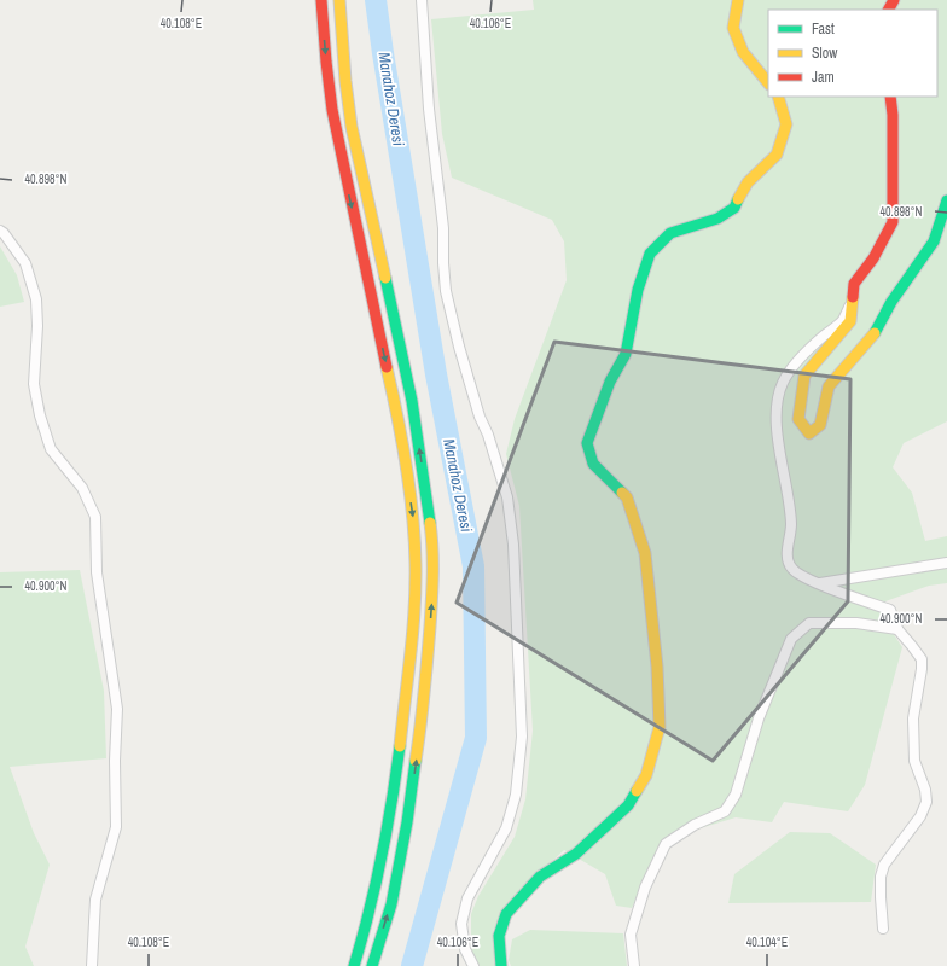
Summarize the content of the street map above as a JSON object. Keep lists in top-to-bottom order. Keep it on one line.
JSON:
{"water":["Manahoz Deresi"],"legend":["Fast","Slow","Jam"],"coordinates":["40.108°E","40.106°E","40.898°N","40.900°N","40.104°E"]}
